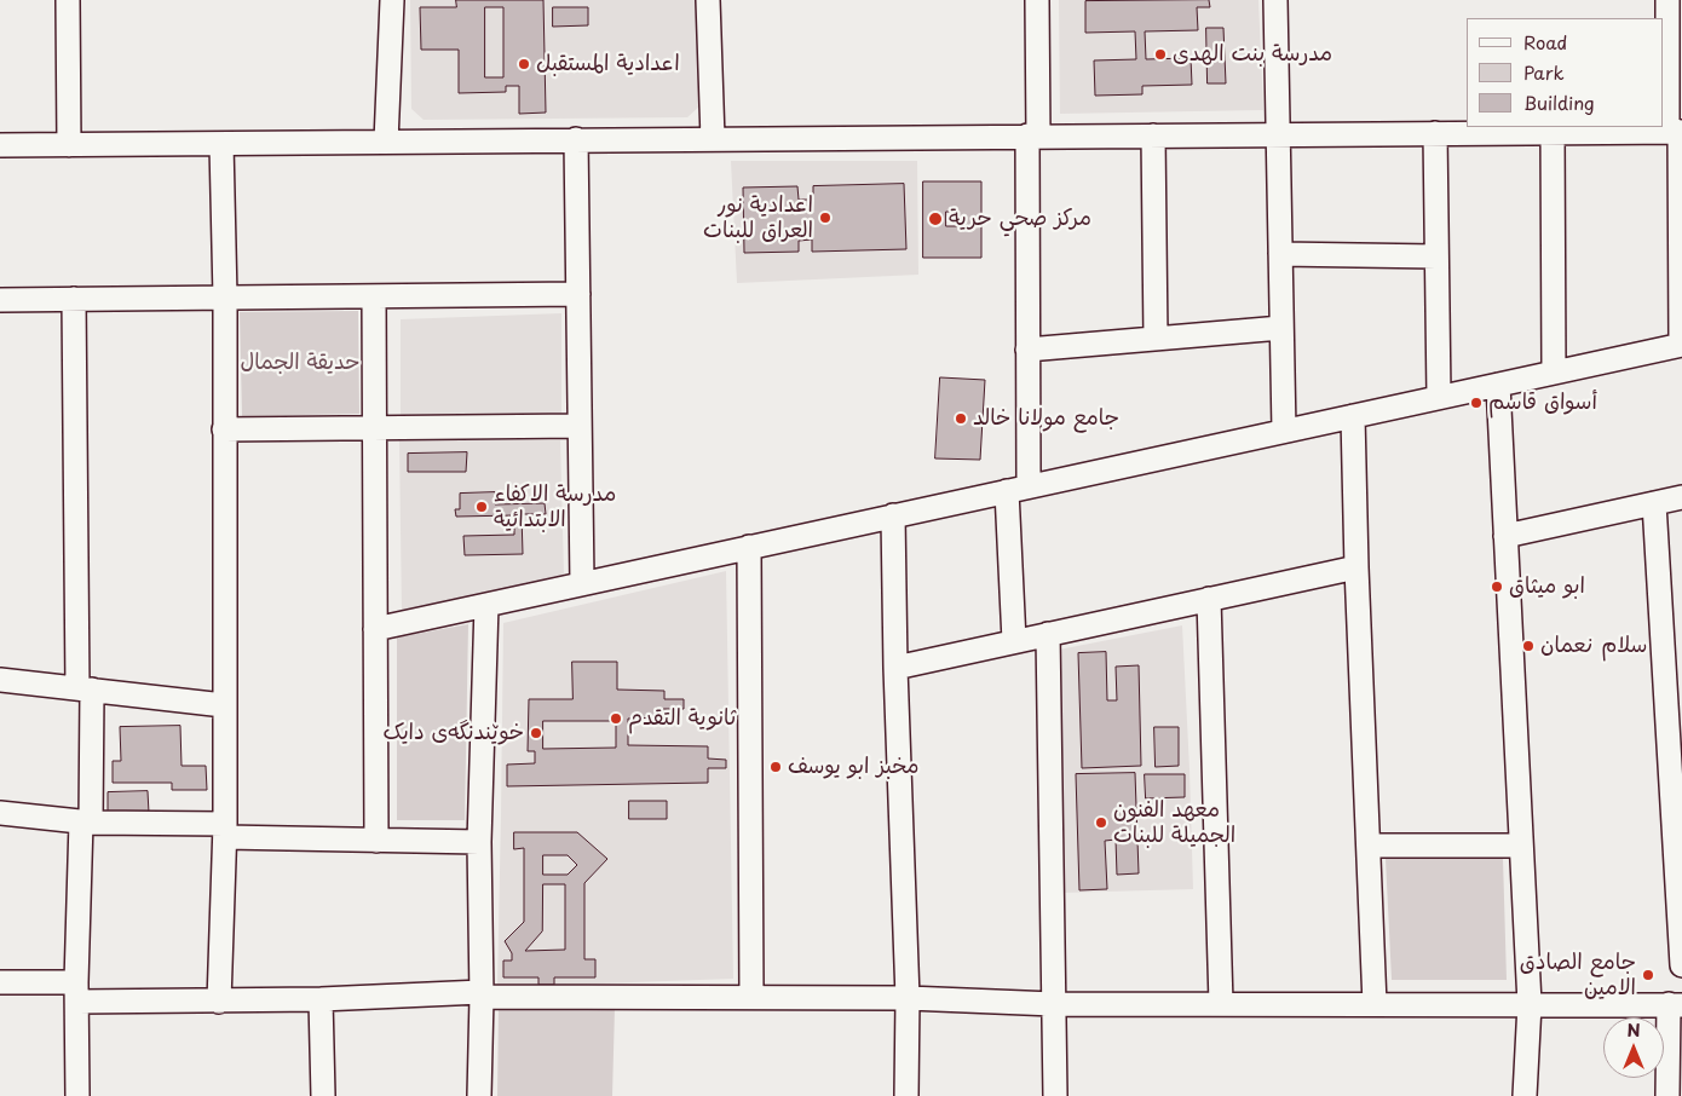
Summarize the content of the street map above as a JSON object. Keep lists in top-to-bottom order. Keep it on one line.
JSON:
{"parks":["حديقة الجمال"],"places":["مدرسة بنت الهدی","اعدادية المستقبل","اعدادية نور العراق للبنات","مركز صحي حرية","أسواق قاسم","جامع مولانا خالد","مدرسة الاكفاء الابتدائية","ابو ميثاق","سلام نعمان","ثانوية التقدم","خوێندنگەی دایک","مخبز ابو يوسف","معهد الفنون الجميلة للبنات","جامع الصادق الامين"],"legend":["Road","Park","Building"],"north":"top"}
